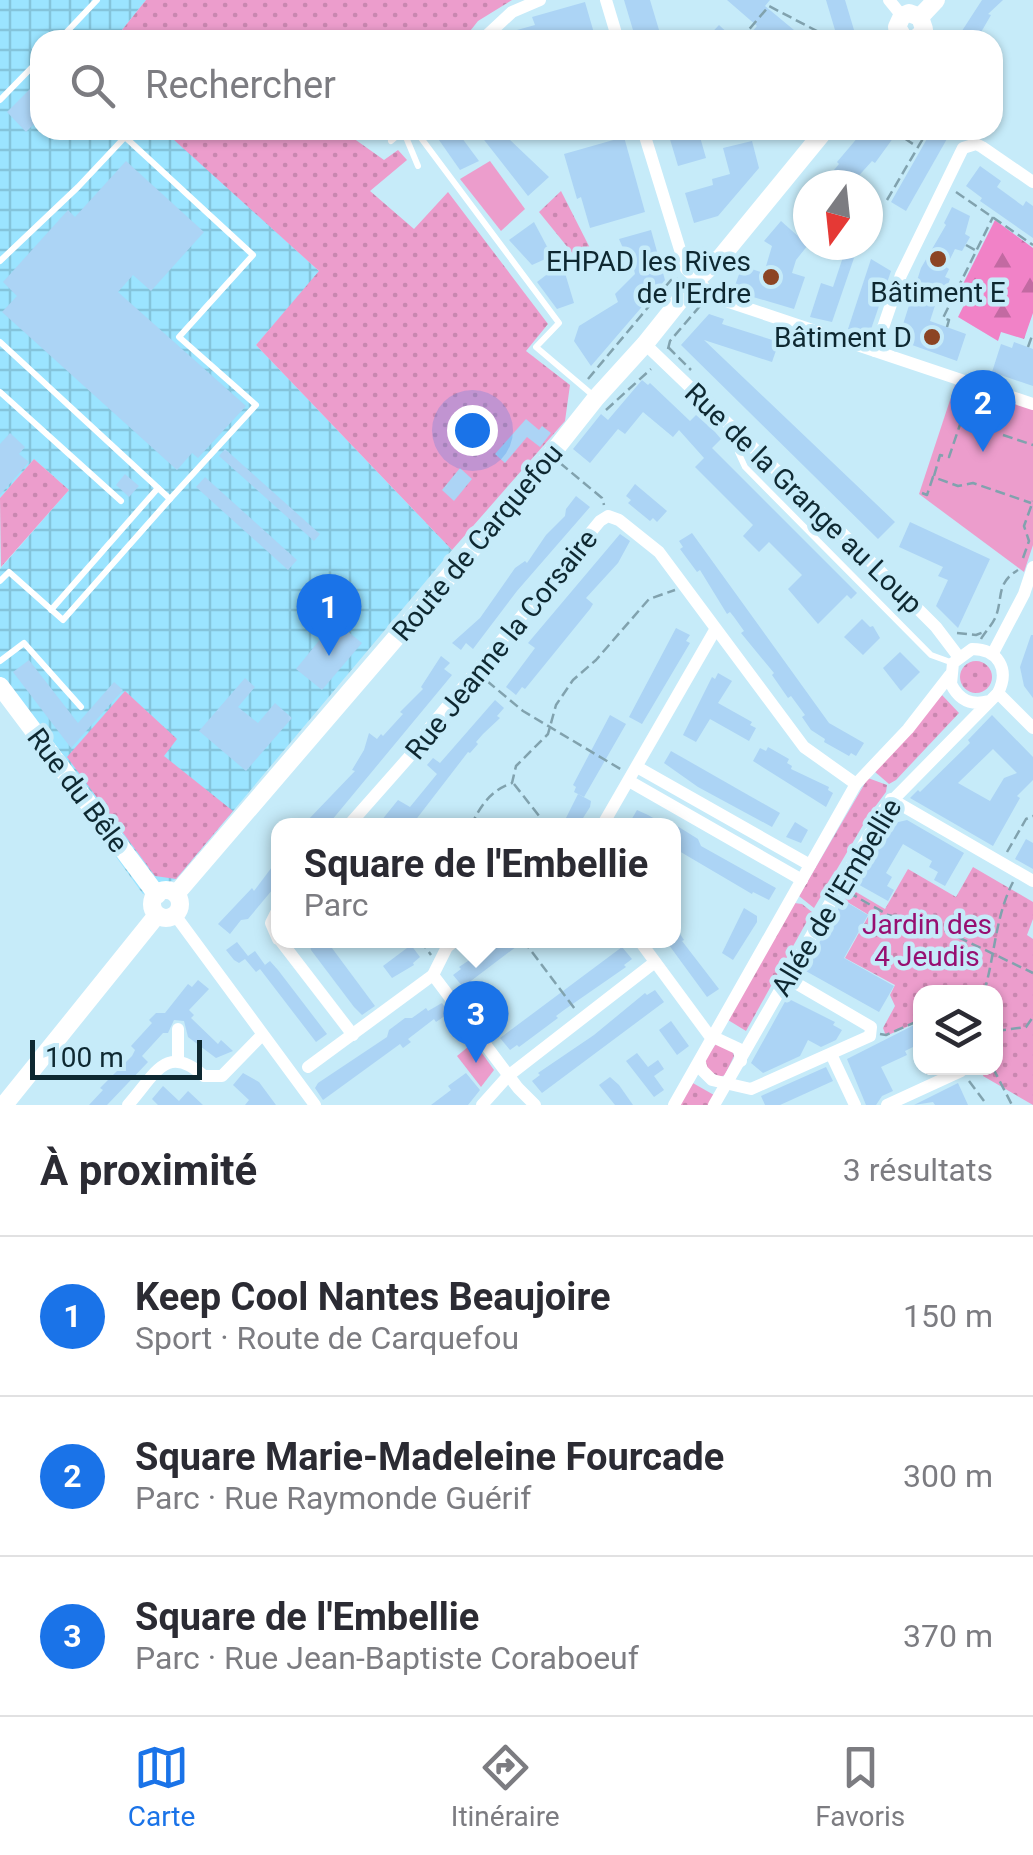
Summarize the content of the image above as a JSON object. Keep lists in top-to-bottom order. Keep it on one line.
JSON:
{"streets":{"main road":["Route de Carquefou","Rue du Bêle"],"street":["Rue de la Grange au Loup","Rue Jeanne la Corsaire","Allée de l'Embellie"]},"crossings":[["Rue de la Grange au Loup","Route de Carquefou"],["Rue de la Grange au Loup","Allée de l'Embellie"],["Route de Carquefou","Rue du Bêle"],["Rue Jeanne la Corsaire","Allée de l'Embellie"]],"parks":["Jardin des 4 Jeudis"],"places":["Bâtiment E","EHPAD les Rives de l'Erdre","Bâtiment D"],"scale_bar":"100 m","north":"bottom","page":{"search":"Rechercher","pins":["2","1","3"],"popup":["Square de l'Embellie","Parc"],"scale":"100 m","heading":["À proximité","3 résultats"],"list":[{"mark":"1","name":"Keep Cool Nantes Beaujoire","note":"Sport · Route de Carquefou","value":"150 m"},{"mark":"2","name":"Square Marie-Madeleine Fourcade","note":"Parc · Rue Raymonde Guérif","value":"300 m"},{"mark":"3","name":"Square de l'Embellie","note":"Parc · Rue Jean-Baptiste Coraboeuf","value":"370 m"}],"nav":["Carte","Itinéraire","Favoris"]}}
